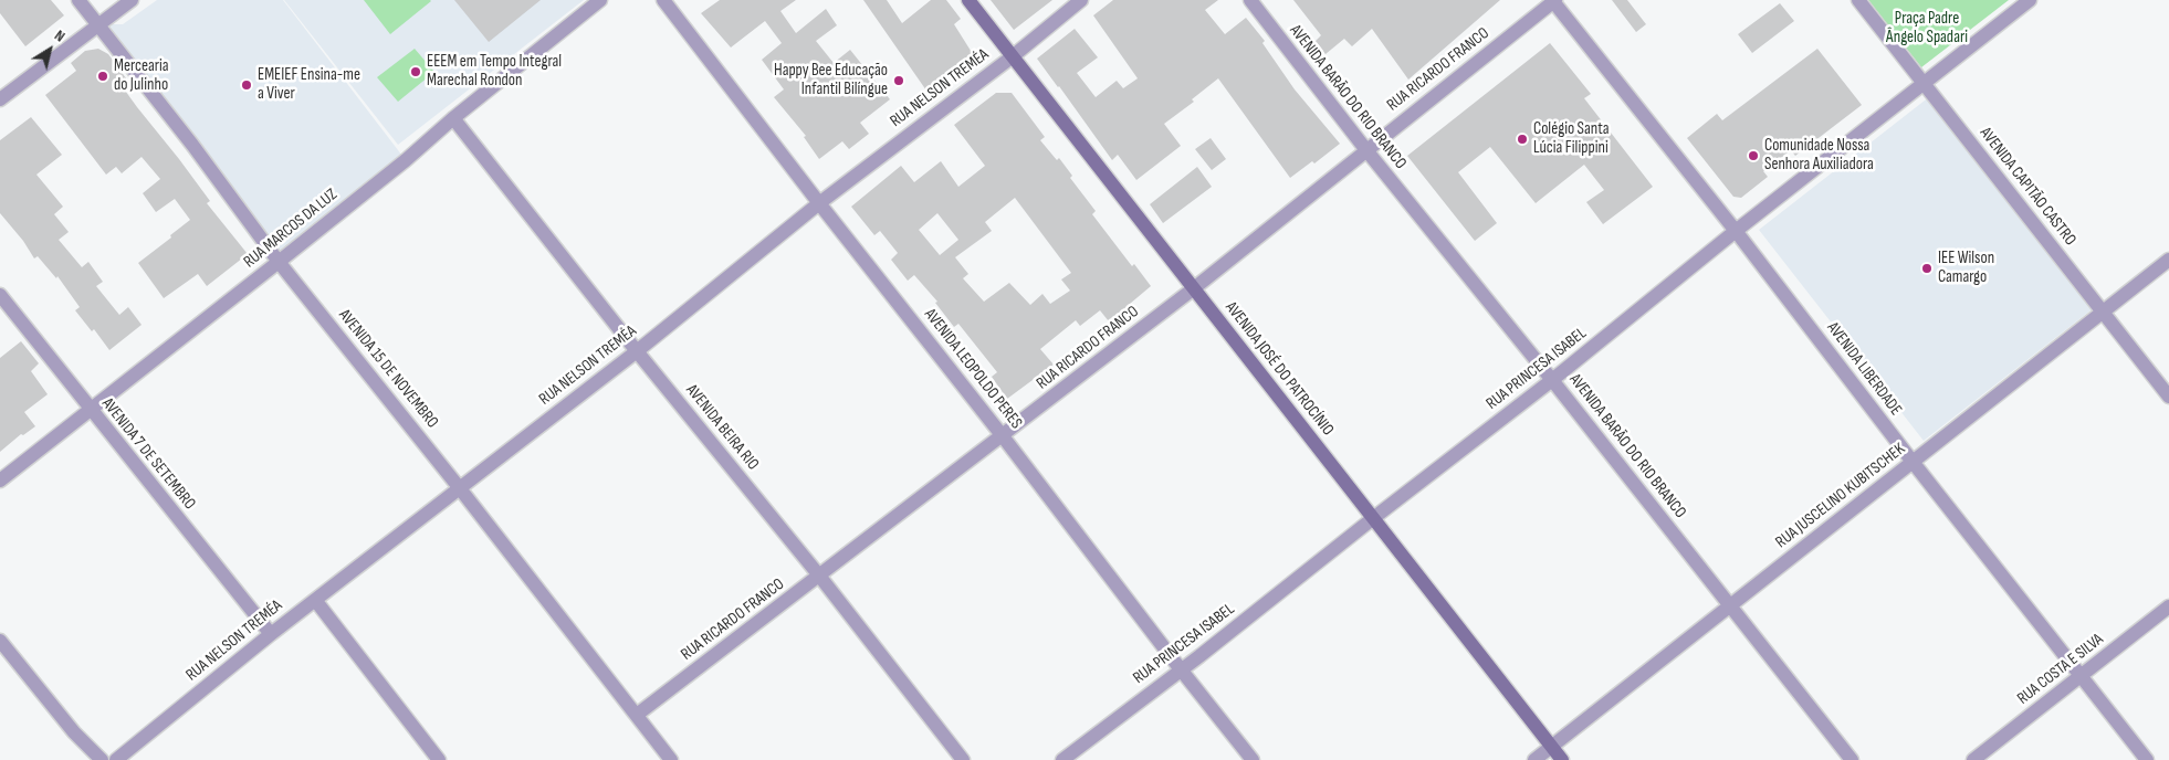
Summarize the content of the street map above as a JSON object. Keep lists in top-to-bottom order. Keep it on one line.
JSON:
{"streets":{"street":["RUA RICARDO FRANCO","RUA NELSON TREMÉA","AVENIDA BARÃO DO RIO BRANCO","AVENIDA CAPITÃO CASTRO","RUA MARCOS DA LUZ","AVENIDA 15 DE NOVEMBRO","AVENIDA LEOPOLDO PERES","AVENIDA JOSÉ DO PATROCÍNIO","RUA PRINCESA ISABEL","AVENIDA LIBERDADE","AVENIDA BEIRA RIO","AVENIDA 7 DE SETEMBRO","RUA JUSCELINO KUBITSCHEK","RUA COSTA E SILVA"]},"crossings":[["RUA RICARDO FRANCO","AVENIDA BARÃO DO RIO BRANCO"],["RUA RICARDO FRANCO","AVENIDA 15 DE NOVEMBRO"],["RUA RICARDO FRANCO","AVENIDA LEOPOLDO PERES"],["RUA RICARDO FRANCO","AVENIDA JOSÉ DO PATROCÍNIO"],["RUA RICARDO FRANCO","AVENIDA LIBERDADE"],["RUA RICARDO FRANCO","AVENIDA BEIRA RIO"],["RUA NELSON TREMÉA","AVENIDA 15 DE NOVEMBRO"],["RUA NELSON TREMÉA","AVENIDA LEOPOLDO PERES"],["RUA NELSON TREMÉA","AVENIDA JOSÉ DO PATROCÍNIO"],["RUA NELSON TREMÉA","AVENIDA BEIRA RIO"],["RUA NELSON TREMÉA","AVENIDA 7 DE SETEMBRO"],["AVENIDA BARÃO DO RIO BRANCO","RUA PRINCESA ISABEL"],["AVENIDA BARÃO DO RIO BRANCO","RUA JUSCELINO KUBITSCHEK"],["AVENIDA CAPITÃO CASTRO","RUA PRINCESA ISABEL"],["AVENIDA CAPITÃO CASTRO","RUA JUSCELINO KUBITSCHEK"],["RUA MARCOS DA LUZ","AVENIDA 15 DE NOVEMBRO"],["RUA MARCOS DA LUZ","AVENIDA BEIRA RIO"],["RUA MARCOS DA LUZ","AVENIDA 7 DE SETEMBRO"],["AVENIDA LEOPOLDO PERES","RUA PRINCESA ISABEL"],["AVENIDA JOSÉ DO PATROCÍNIO","RUA PRINCESA ISABEL"],["AVENIDA JOSÉ DO PATROCÍNIO","RUA JUSCELINO KUBITSCHEK"],["RUA PRINCESA ISABEL","AVENIDA LIBERDADE"],["AVENIDA LIBERDADE","RUA JUSCELINO KUBITSCHEK"],["AVENIDA LIBERDADE","RUA COSTA E SILVA"]],"parks":["Praça Padre Ângelo Spadari"],"places":["EEEM em Tempo Integral Marechal Rondon","Mercearia do Julinho","Happy Bee Educação Infantil Bilíngue","EMEIEF Ensina-me a Viver","Colégio Santa Lúcia Filippini","Comunidade Nossa Senhora Auxiliadora","IEE Wilson Camargo"],"north":"top right"}
